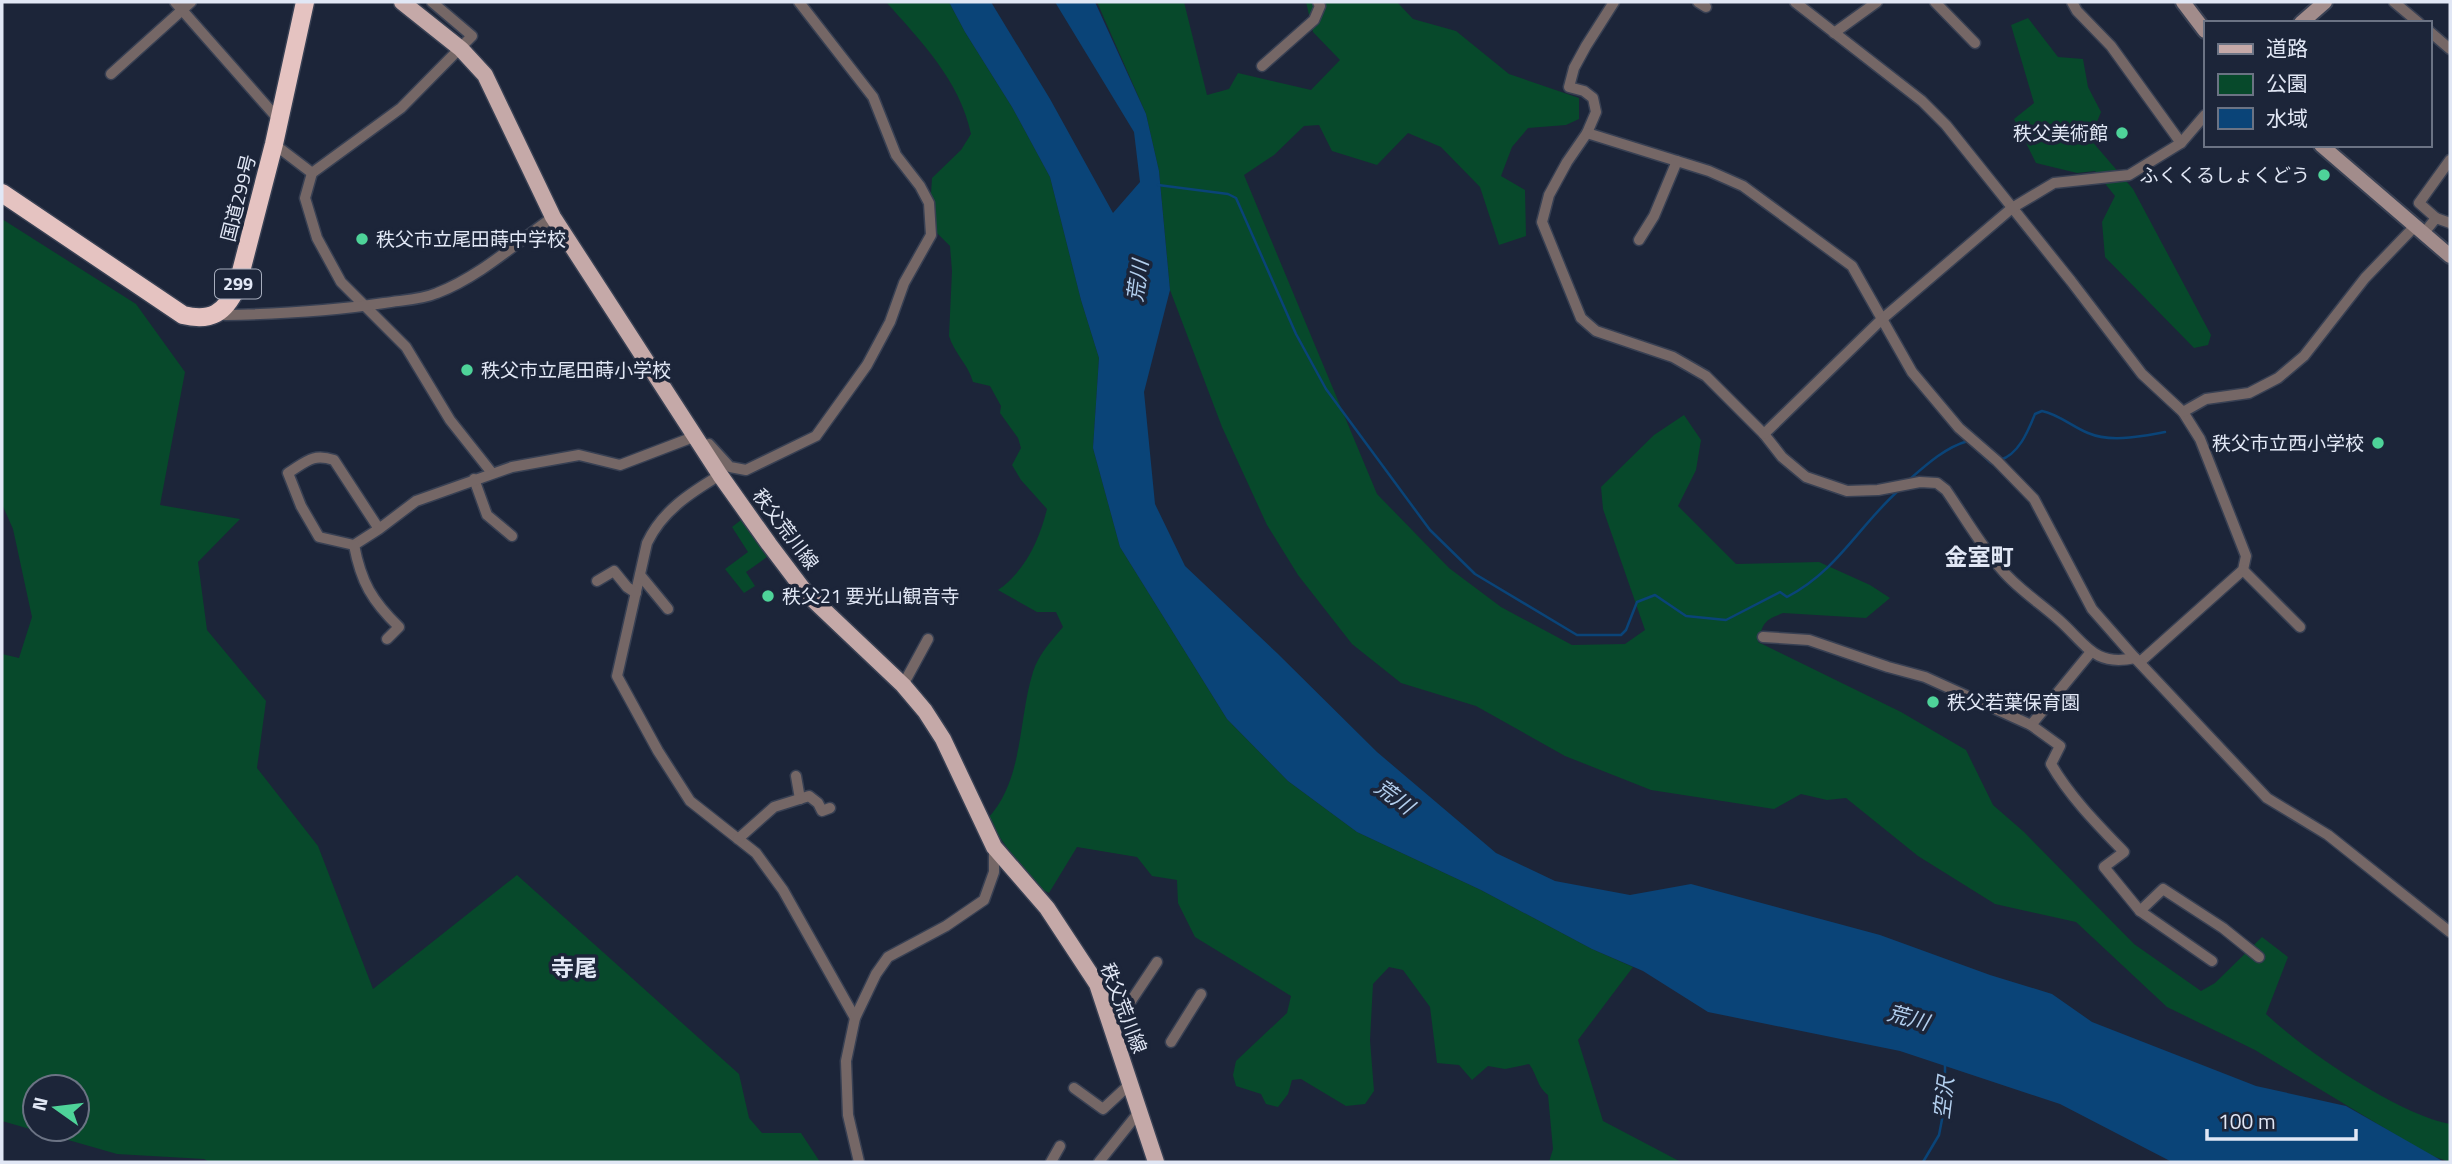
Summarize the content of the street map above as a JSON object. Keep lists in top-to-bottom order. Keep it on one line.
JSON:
{"streets":{"highway":["国道299号","299"],"main road":["秩父荒川線"]},"crossings":[["国道299号","299"]],"districts":["金室町","寺尾"],"water":["荒川","空沢"],"places":["秩父美術館","ふくくるしょくどう","秩父市立尾田蒔中学校","秩父市立尾田蒔小学校","秩父市立西小学校","秩父21 要光山観音寺","秩父若葉保育園"],"legend":["道路","公園","水域"],"scale_bar":"100 m","north":"left"}
